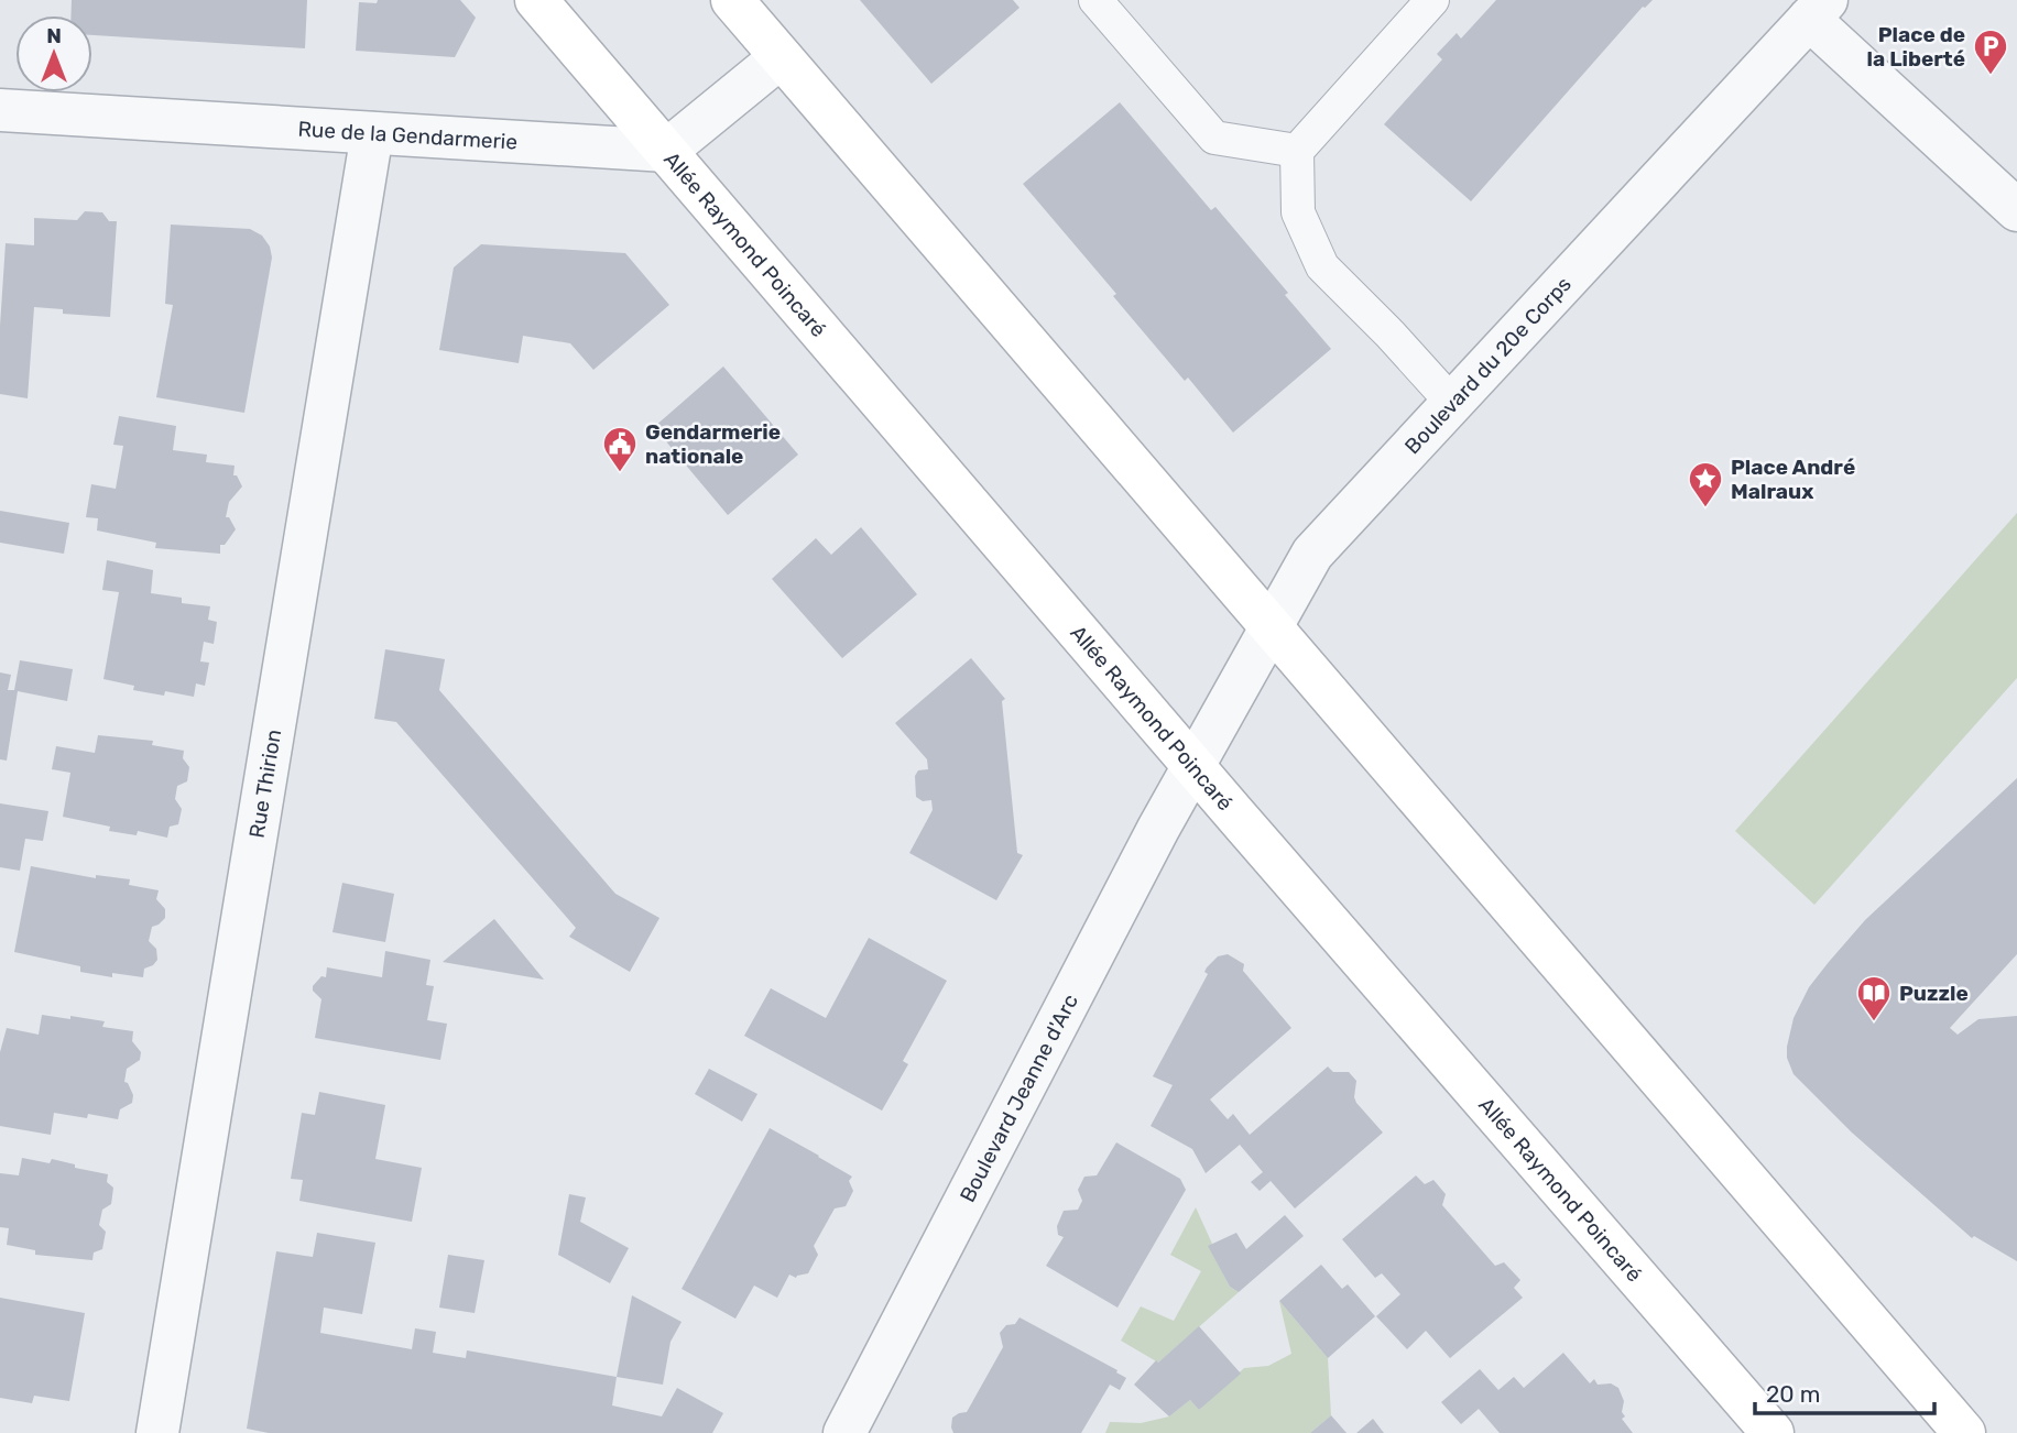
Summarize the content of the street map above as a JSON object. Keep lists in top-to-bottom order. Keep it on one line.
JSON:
{"streets":{"main road":["Allée Raymond Poincaré"],"street":["Rue de la Gendarmerie","Boulevard du 20e Corps","Rue Thirion","Boulevard Jeanne d'Arc"]},"crossings":[["Rue de la Gendarmerie","Allée Raymond Poincaré"],["Rue de la Gendarmerie","Rue Thirion"],["Allée Raymond Poincaré","Boulevard du 20e Corps"],["Allée Raymond Poincaré","Boulevard Jeanne d'Arc"],["Boulevard du 20e Corps","Boulevard Jeanne d'Arc"]],"places":{"parking":["Place de la Liberté"],"public building":["Gendarmerie nationale"],"place":["Place André Malraux"],"library":["Puzzle"]},"scale_bar":"20 m","north":"top"}
